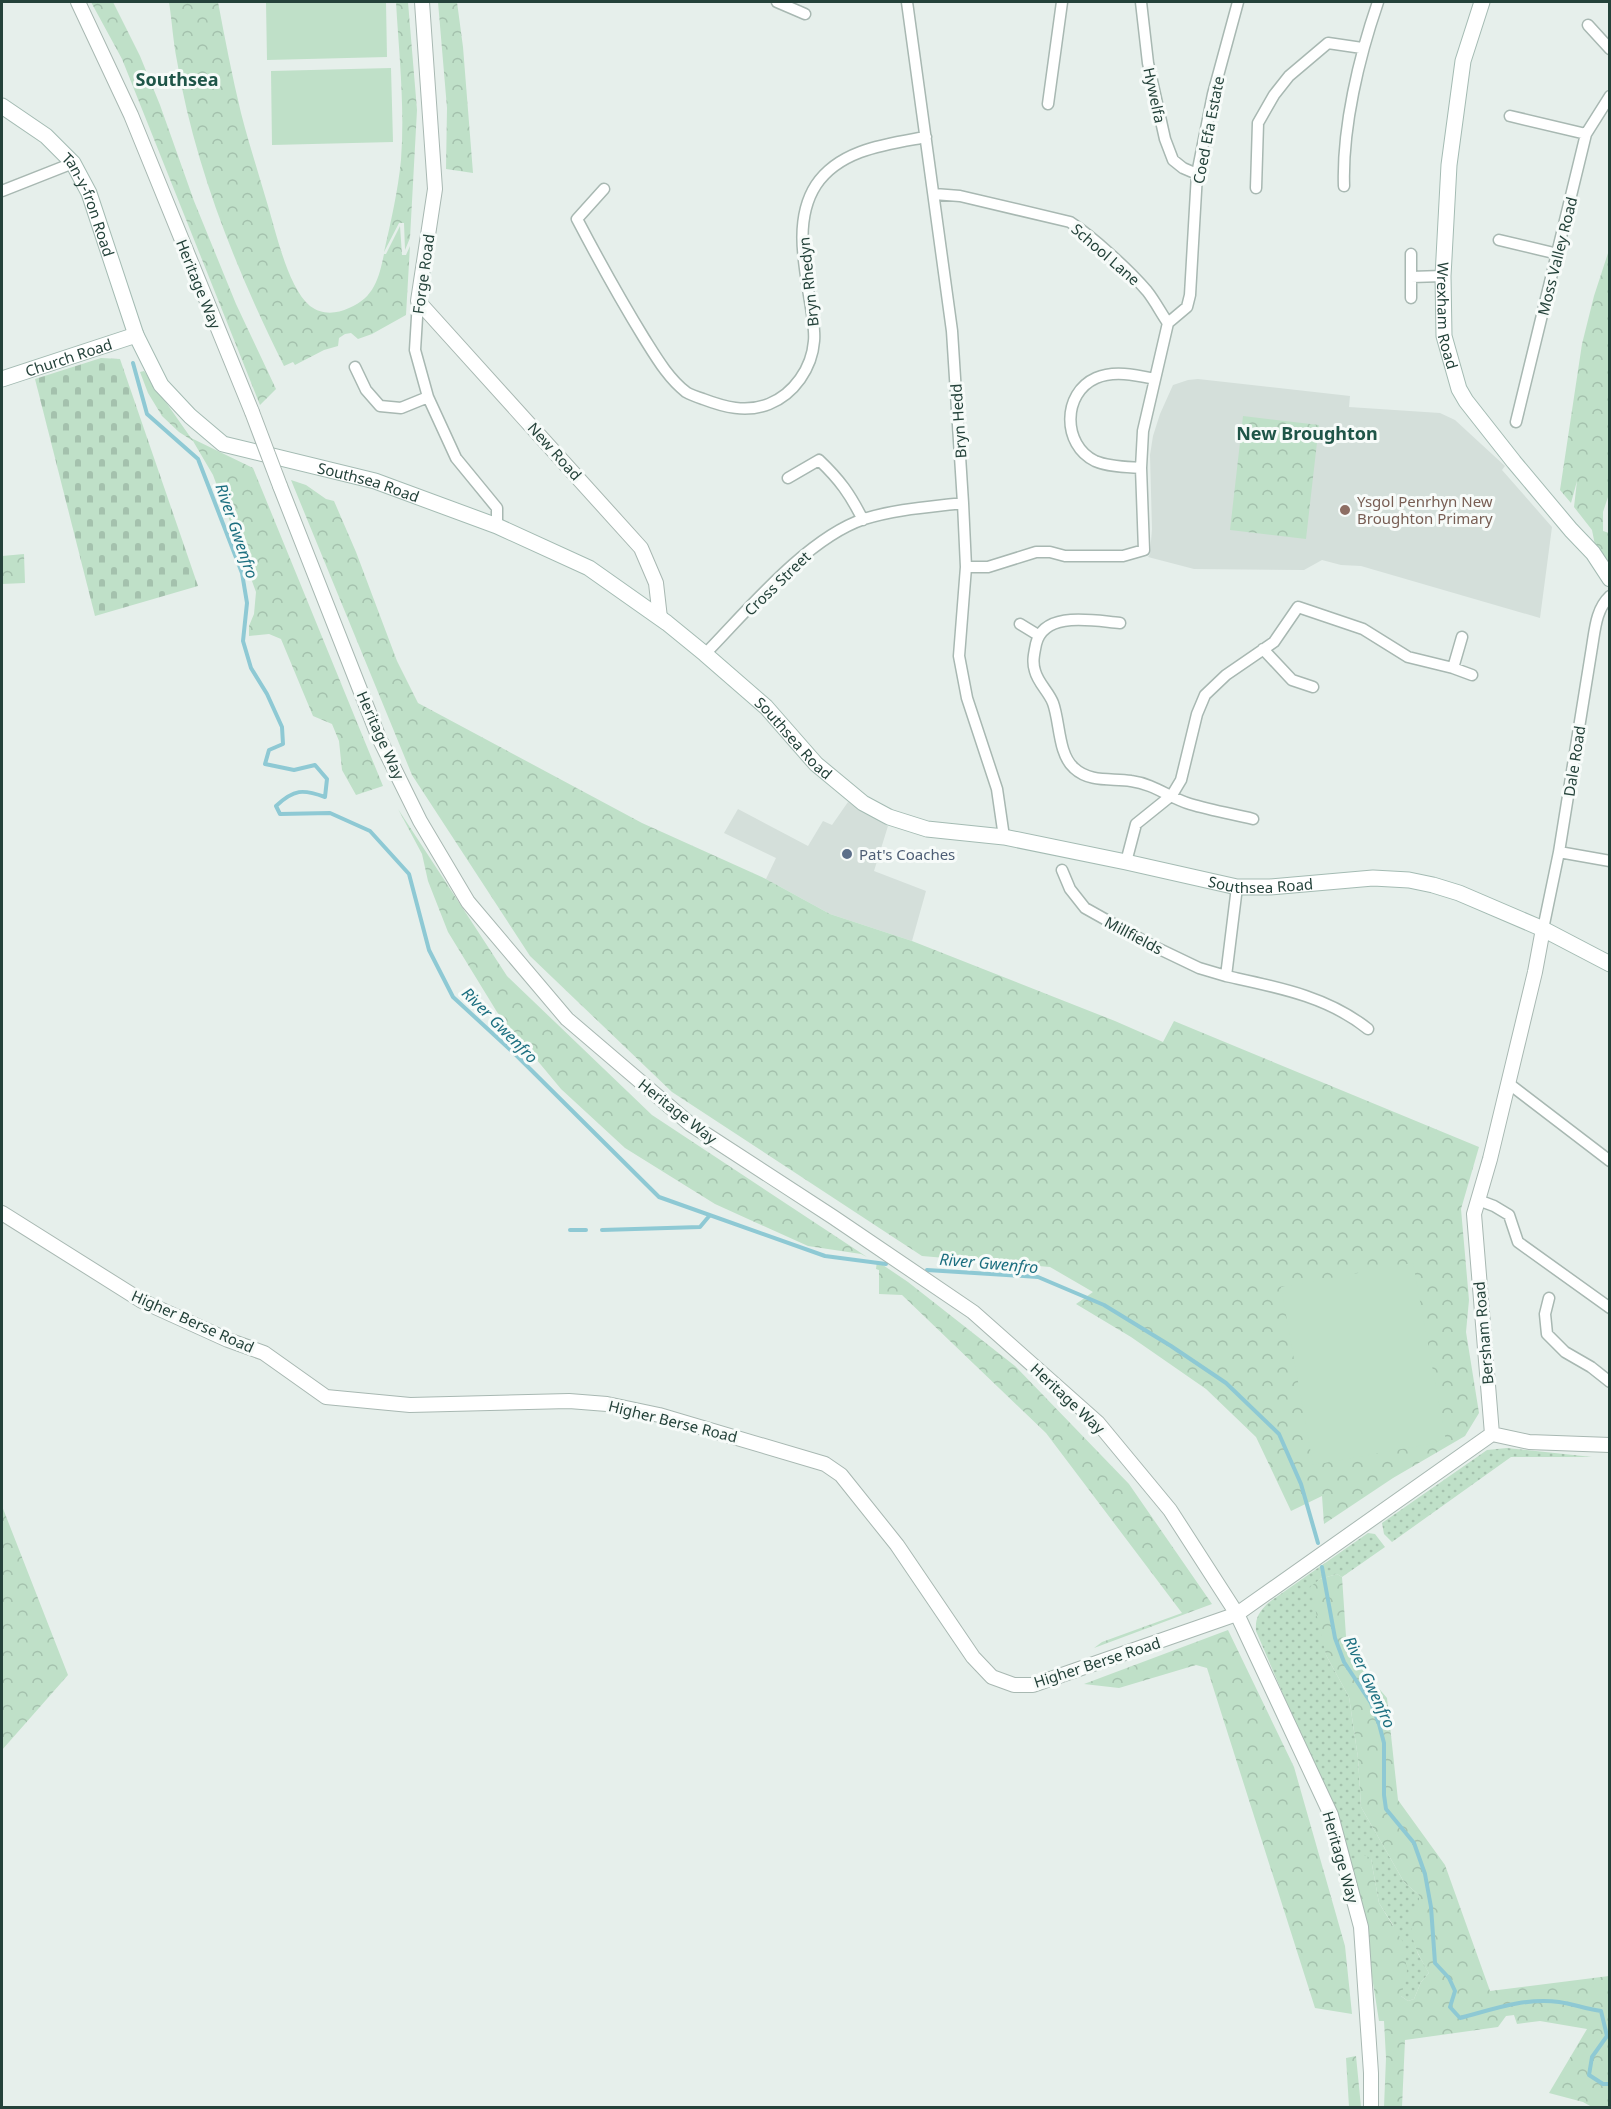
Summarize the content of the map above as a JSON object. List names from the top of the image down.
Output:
{
  "streets": {
    "main road": [
      "Tan-y-fron Road",
      "Wrexham Road",
      "Church Road",
      "Southsea Road"
    ],
    "street": [
      "Hywelfa",
      "Coed Efa Estate",
      "School Lane",
      "Moss Valley Road",
      "Forge Road",
      "Bryn Rhedyn",
      "Heritage Way",
      "Bryn Hedd",
      "New Road",
      "Cross Street",
      "Dale Road",
      "Millfields",
      "Higher Berse Road",
      "Bersham Road"
    ]
  },
  "crossings": [
    ["Hywelfa", "Coed Efa Estate"],
    ["Coed Efa Estate", "School Lane"],
    ["Tan-y-fron Road", "Church Road"],
    ["Tan-y-fron Road", "Southsea Road"],
    ["School Lane", "Bryn Hedd"],
    ["Forge Road", "New Road"],
    ["Forge Road", "Southsea Road"],
    ["Bryn Rhedyn", "Bryn Hedd"],
    ["Heritage Way", "Higher Berse Road"],
    ["Church Road", "Southsea Road"],
    ["Bryn Hedd", "Southsea Road"],
    ["Bryn Hedd", "Cross Street"],
    ["New Road", "Southsea Road"],
    ["Southsea Road", "Cross Street"],
    ["Southsea Road", "Dale Road"],
    ["Southsea Road", "Bersham Road"],
    ["Dale Road", "Bersham Road"]
  ],
  "districts": ["Southsea", "New Broughton"],
  "water": ["River Gwenfro"],
  "places": ["Ysgol Penrhyn New Broughton Primary", "Pat's Coaches"]
}
